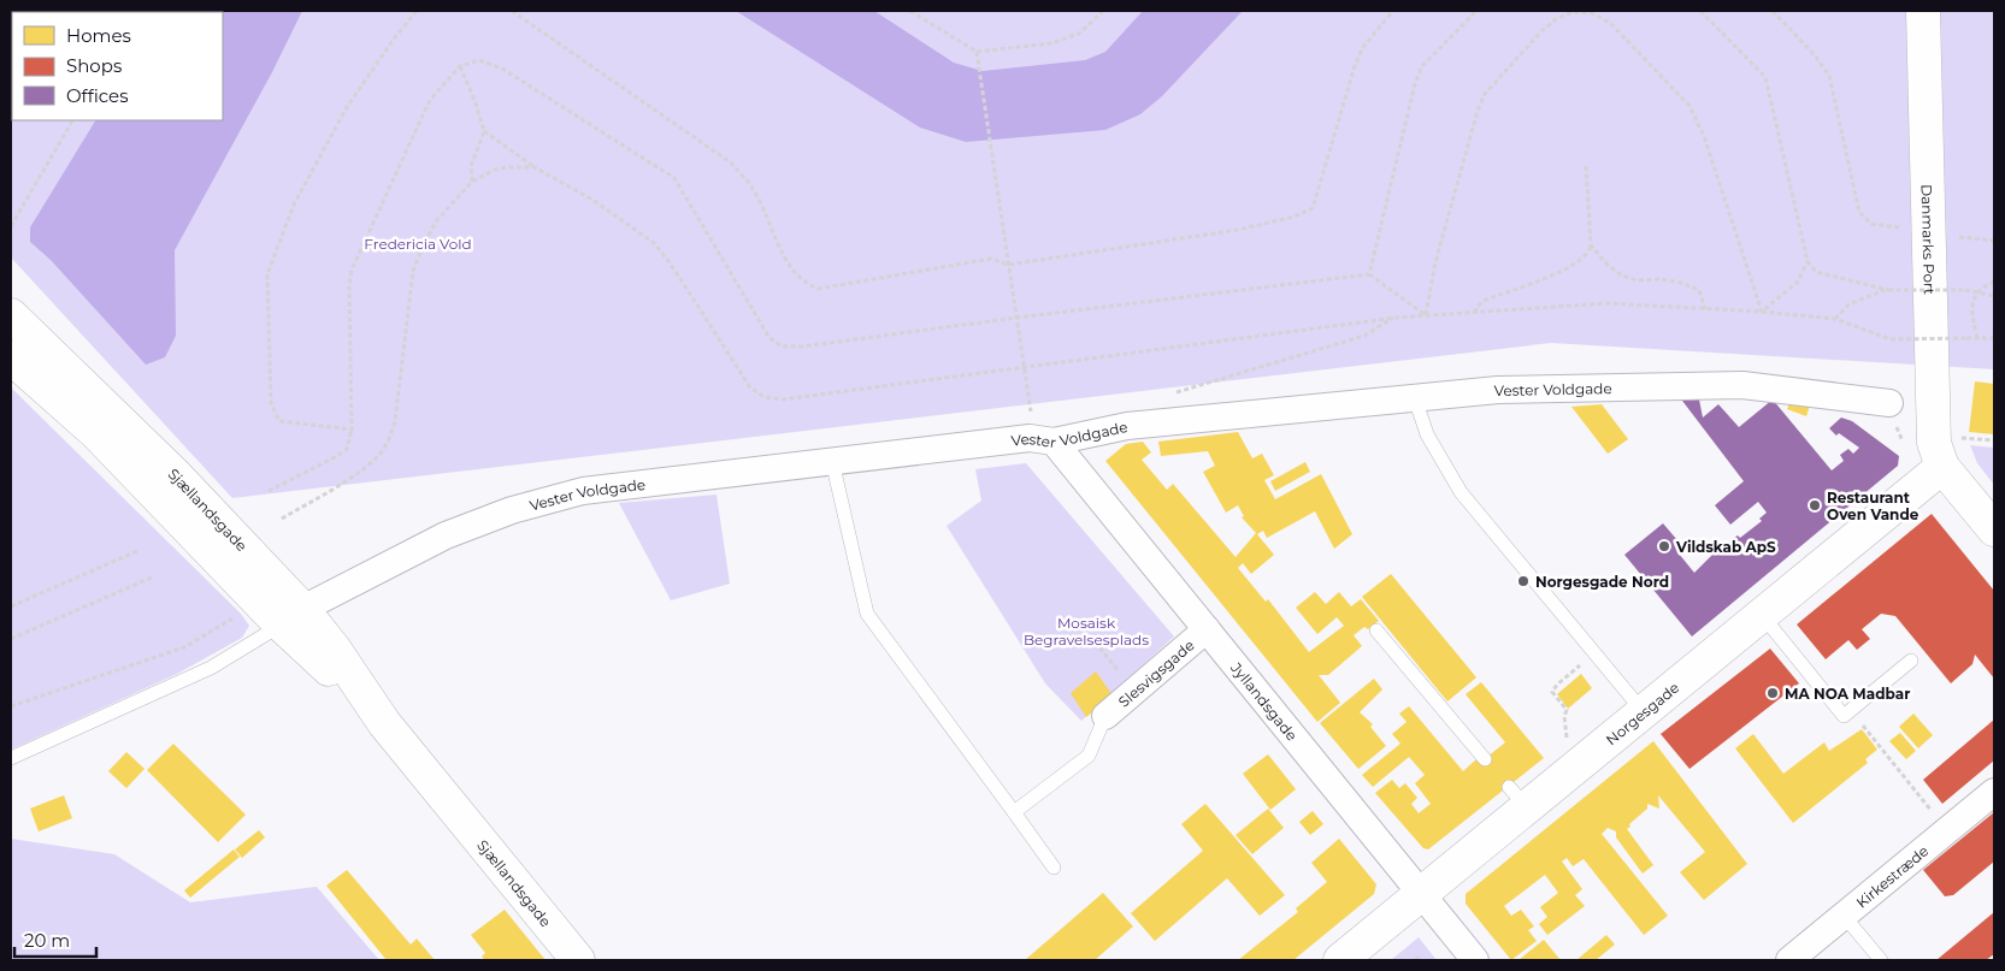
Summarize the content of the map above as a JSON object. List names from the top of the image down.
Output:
{
  "streets": {
    "street": [
      "Danmarks Port",
      "Vester Voldgade",
      "Sjællandsgade",
      "Slesvigsgade",
      "Jyllandsgade",
      "Norgesgade",
      "Kirkestræde"
    ]
  },
  "crossings": [
    ["Danmarks Port", "Norgesgade"],
    ["Vester Voldgade", "Sjællandsgade"],
    ["Vester Voldgade", "Jyllandsgade"],
    ["Slesvigsgade", "Jyllandsgade"],
    ["Jyllandsgade", "Norgesgade"]
  ],
  "parks": ["Fredericia Vold", "Mosaisk Begravelsesplads"],
  "places": [
    "Restaurant Oven Vande",
    "Vildskab ApS",
    "Norgesgade Nord",
    "MA NOA Madbar"
  ],
  "legend": ["Homes", "Shops", "Offices"],
  "scale_bar": "20 m"
}
